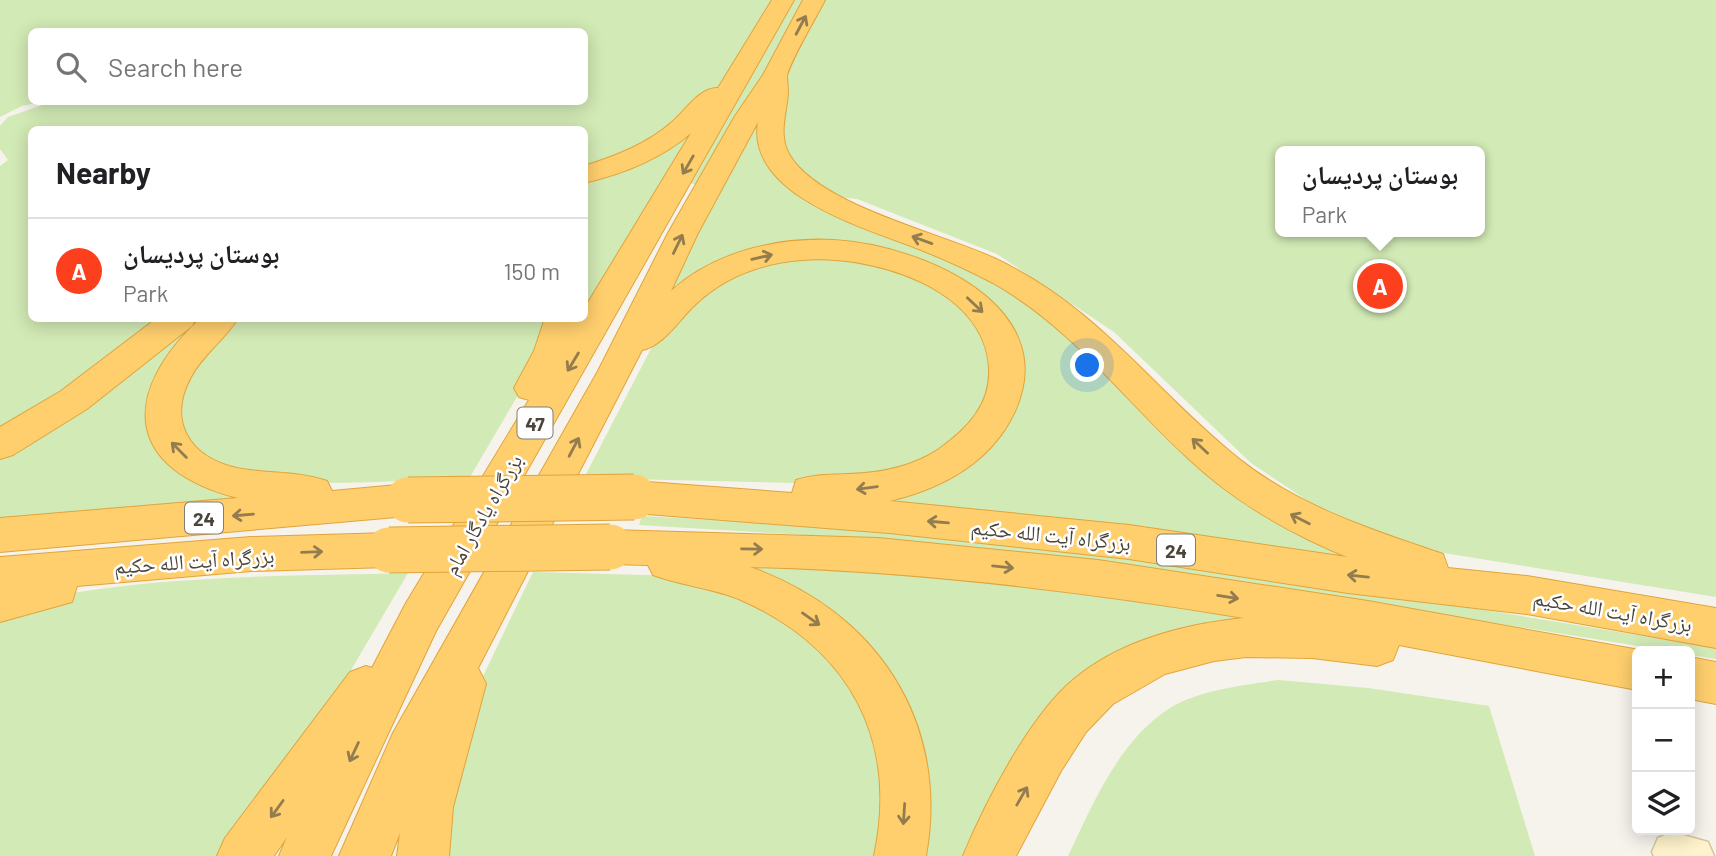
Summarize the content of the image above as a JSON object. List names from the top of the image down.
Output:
{
  "streets": {
    "highway": [
      "47",
      "بزرگراه یادگار امام",
      "24",
      "بزرگراه آیت الله حکیم"
    ]
  },
  "crossings": [
    ["24", "بزرگراه آیت الله حکیم"]
  ],
  "page": {
    "search": "Search here",
    "heading": "Nearby",
    "popup": ["بوستان پردیسان", "Park"],
    "list": [
      {
        "mark": "A",
        "name": "بوستان پردیسان",
        "note": "Park",
        "value": "150 m"
      }
    ],
    "pins": "A",
    "map_buttons": ["+", "−"]
  }
}
